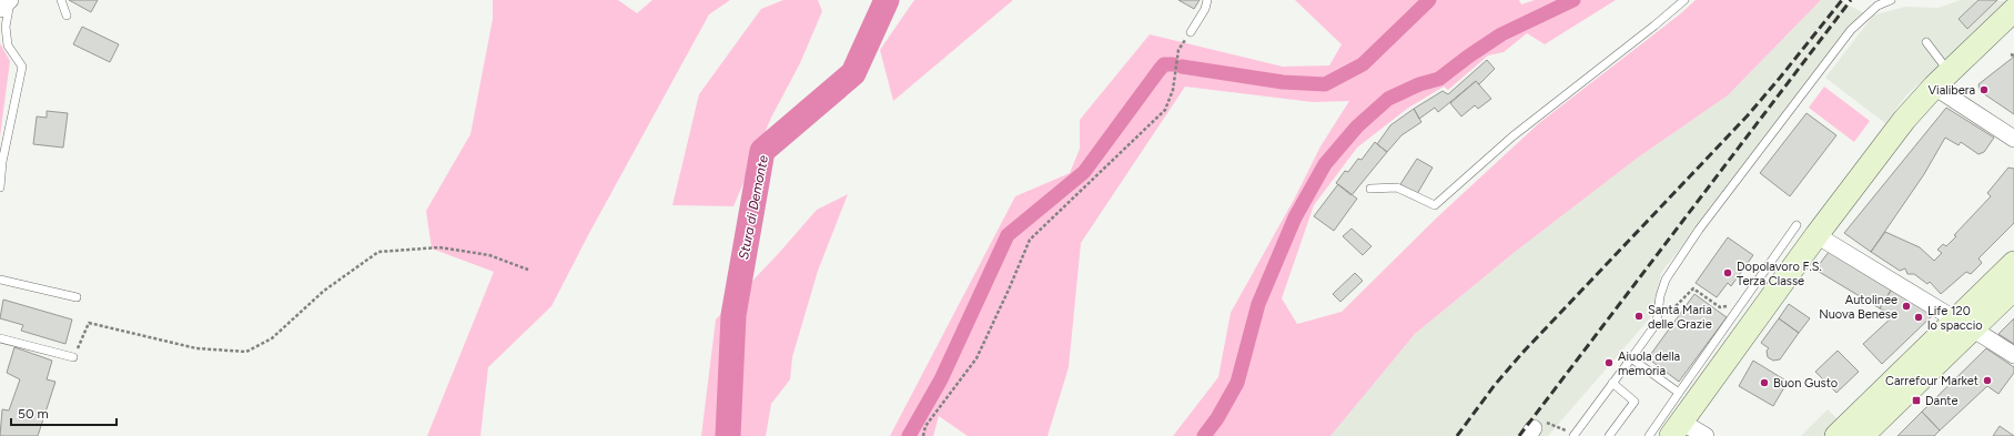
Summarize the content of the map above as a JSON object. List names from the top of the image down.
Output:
{
  "water": ["Stura di Demonte"],
  "places": {
    "other": [
      "Vialibera",
      "Dopolavoro F.S. Terza Classe",
      "Autolinee Nuova Benese",
      "Santa Maria delle Grazie",
      "Life 120 lo spaccio",
      "Aiuola della memoria",
      "Carrefour Market",
      "Buon Gusto"
    ],
    "transit": ["Dante"]
  },
  "scale_bar": "50 m"
}
